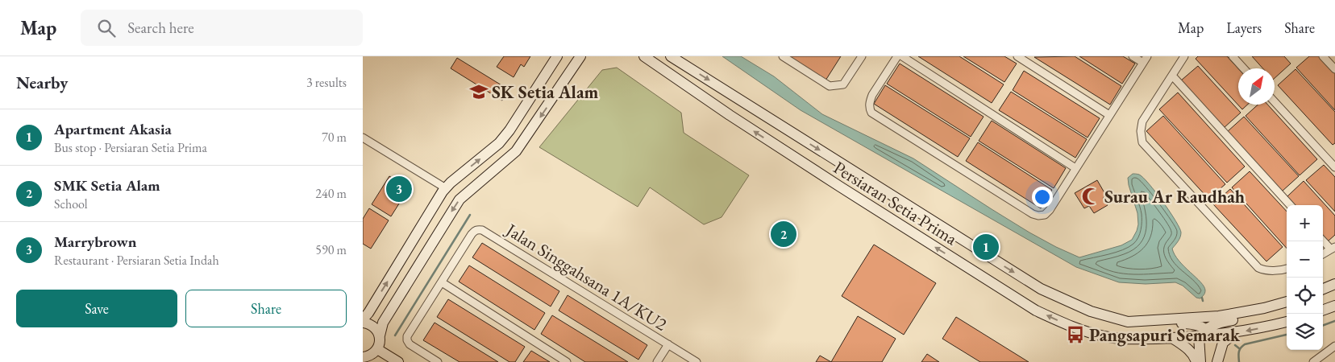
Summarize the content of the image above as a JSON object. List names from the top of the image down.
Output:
{
  "streets": {
    "street": ["Persiaran Setia Prima", "Jalan Singgahsana 1A/KU2"]
  },
  "places": {
    "school or university": ["SK Setia Alam"],
    "mosque": ["Surau Ar Raudhah"],
    "bus stop": ["Pangsapuri Semarak"]
  },
  "north": "top right",
  "page": {
    "header": "Map",
    "search": "Search here",
    "nav": ["Map", "Layers", "Share"],
    "heading": ["Nearby", "3 results"],
    "list": [
      {
        "mark": "1",
        "name": "Apartment Akasia",
        "note": "Bus stop · Persiaran Setia Prima",
        "value": "70 m"
      },
      {
        "mark": "2",
        "name": "SMK Setia Alam",
        "note": "School",
        "value": "240 m"
      },
      {
        "mark": "3",
        "name": "Marrybrown",
        "note": "Restaurant · Persiaran Setia Indah",
        "value": "590 m"
      }
    ],
    "pins": ["3", "2", "1"],
    "map_buttons": ["+", "−"],
    "buttons": ["Save", "Share"]
  }
}
